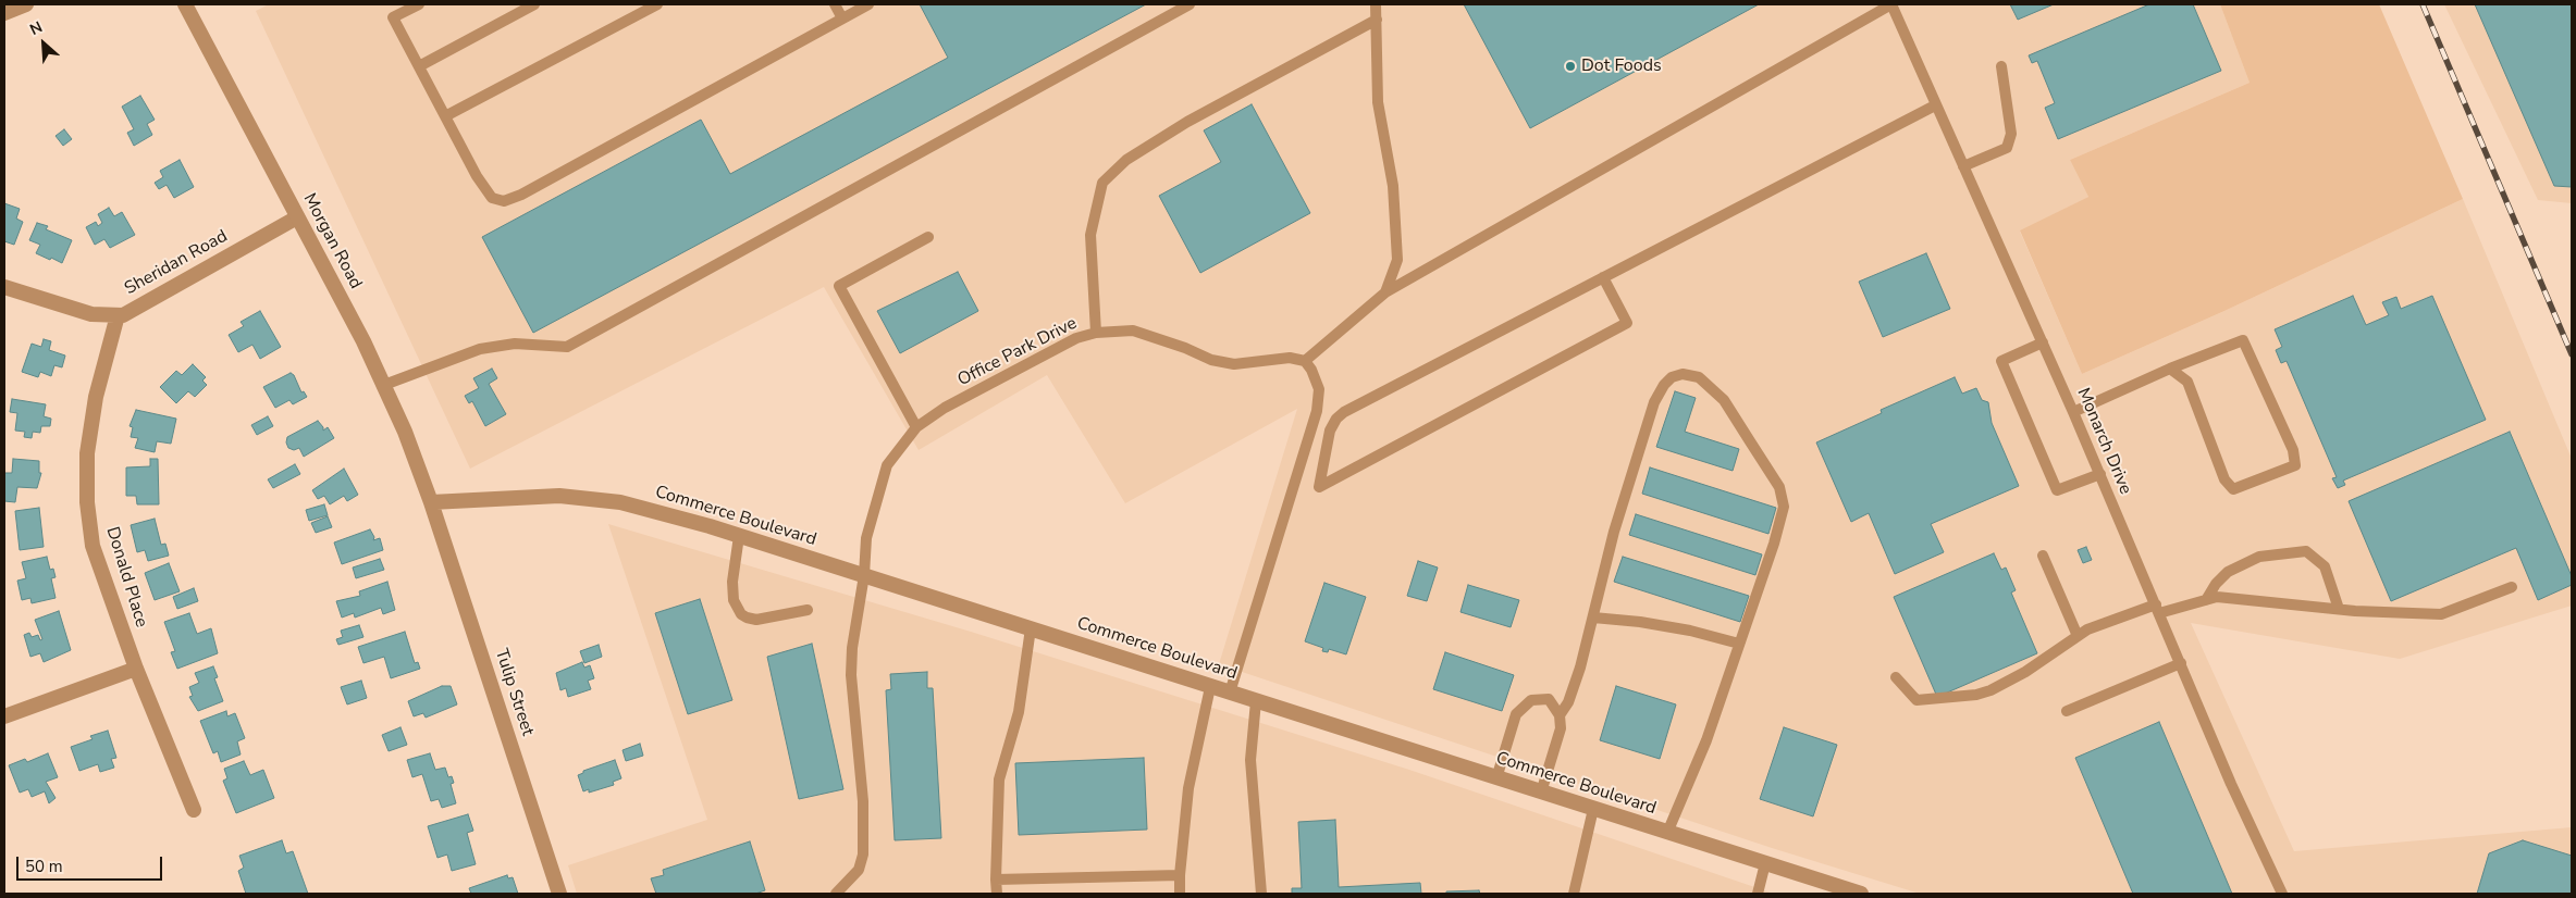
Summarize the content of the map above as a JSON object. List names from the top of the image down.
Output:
{
  "streets": {
    "street": [
      "Morgan Road",
      "Sheridan Road",
      "Commerce Boulevard",
      "Donald Place",
      "Tulip Street"
    ],
    "lane": ["Office Park Drive", "Monarch Drive"]
  },
  "crossings": [
    ["Morgan Road", "Sheridan Road"],
    ["Morgan Road", "Commerce Boulevard"],
    ["Morgan Road", "Tulip Street"],
    ["Sheridan Road", "Donald Place"],
    ["Office Park Drive", "Commerce Boulevard"],
    ["Commerce Boulevard", "Tulip Street"]
  ],
  "places": ["Dot Foods"],
  "scale_bar": "50 m",
  "north": "top left"
}
